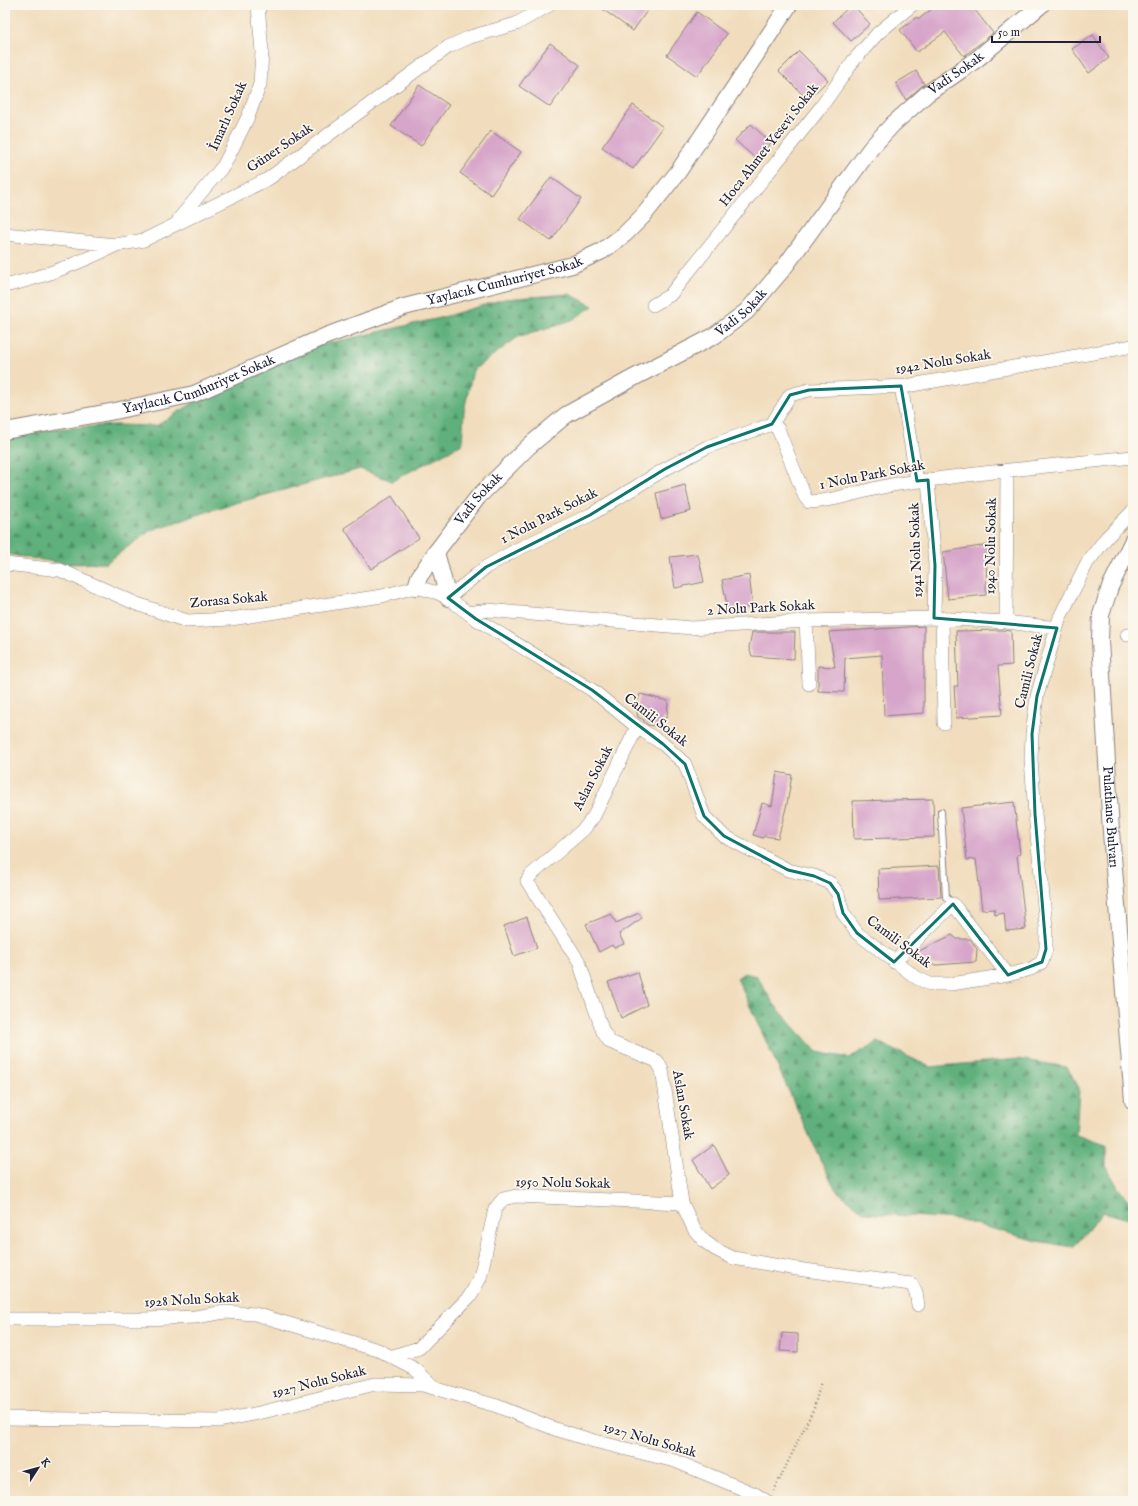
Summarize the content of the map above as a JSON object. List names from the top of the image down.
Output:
{
  "streets": {
    "street": [
      "Vadi Sokak",
      "İmarlı Sokak",
      "Hoca Ahmet Yesevi Sokak",
      "Güner Sokak",
      "Yaylacık Cumhuriyet Sokak",
      "1942 Nolu Sokak",
      "1 Nolu Park Sokak",
      "1940 Nolu Sokak",
      "1941 Nolu Sokak",
      "Zorasa Sokak",
      "2 Nolu Park Sokak",
      "Camili Sokak",
      "Aslan Sokak",
      "Pulathane Bulvarı",
      "1950 Nolu Sokak",
      "1928 Nolu Sokak",
      "1927 Nolu Sokak"
    ]
  },
  "crossings": [
    ["Vadi Sokak", "Zorasa Sokak"],
    ["Vadi Sokak", "Camili Sokak"],
    ["İmarlı Sokak", "Güner Sokak"],
    ["1942 Nolu Sokak", "1 Nolu Park Sokak"],
    ["1942 Nolu Sokak", "1941 Nolu Sokak"],
    ["1 Nolu Park Sokak", "1940 Nolu Sokak"],
    ["1 Nolu Park Sokak", "1941 Nolu Sokak"],
    ["1 Nolu Park Sokak", "Camili Sokak"],
    ["1940 Nolu Sokak", "2 Nolu Park Sokak"],
    ["1941 Nolu Sokak", "2 Nolu Park Sokak"],
    ["Zorasa Sokak", "Camili Sokak"],
    ["2 Nolu Park Sokak", "Camili Sokak"],
    ["Camili Sokak", "Aslan Sokak"],
    ["Aslan Sokak", "1950 Nolu Sokak"],
    ["1950 Nolu Sokak", "1928 Nolu Sokak"],
    ["1928 Nolu Sokak", "1927 Nolu Sokak"]
  ],
  "scale_bar": "50 m",
  "north": "top right"
}
